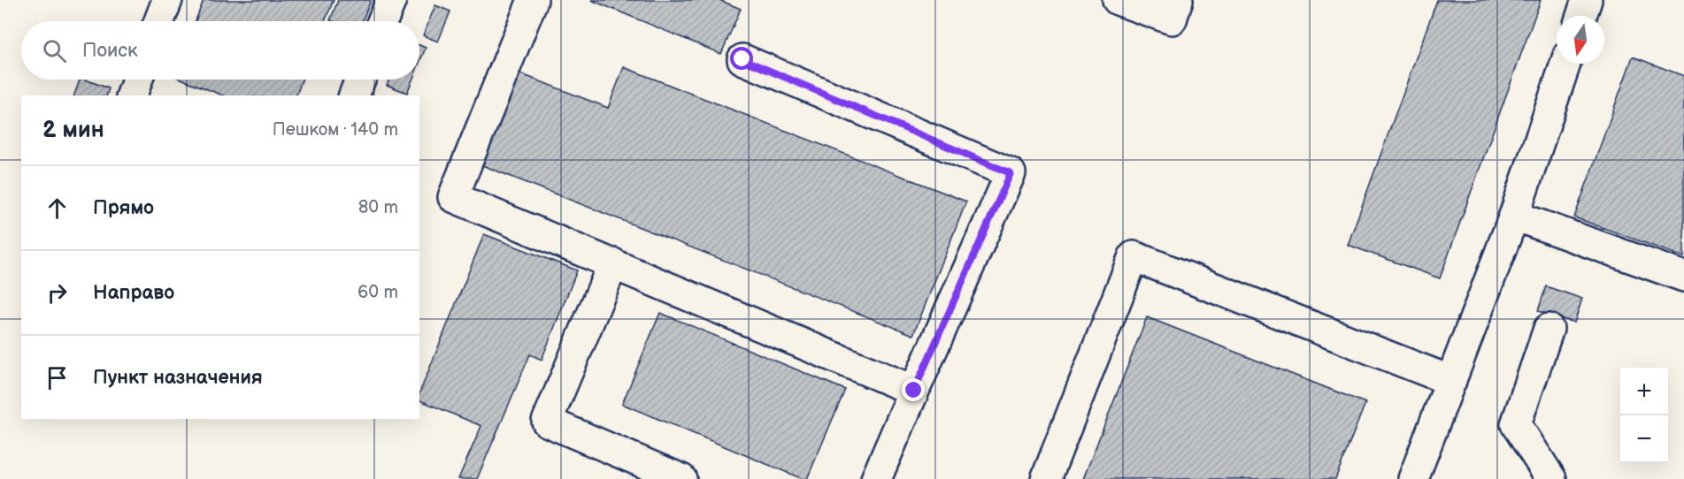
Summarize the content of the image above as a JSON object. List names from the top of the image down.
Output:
{
  "north": "bottom",
  "page": {
    "search": "Поиск",
    "heading": ["2 мин", "Пешком · 140 m"],
    "list": [
      ["Прямо", "80 m"],
      ["Направо", "60 m"],
      "Пункт назначения"
    ],
    "map_buttons": ["+", "−"]
  }
}
